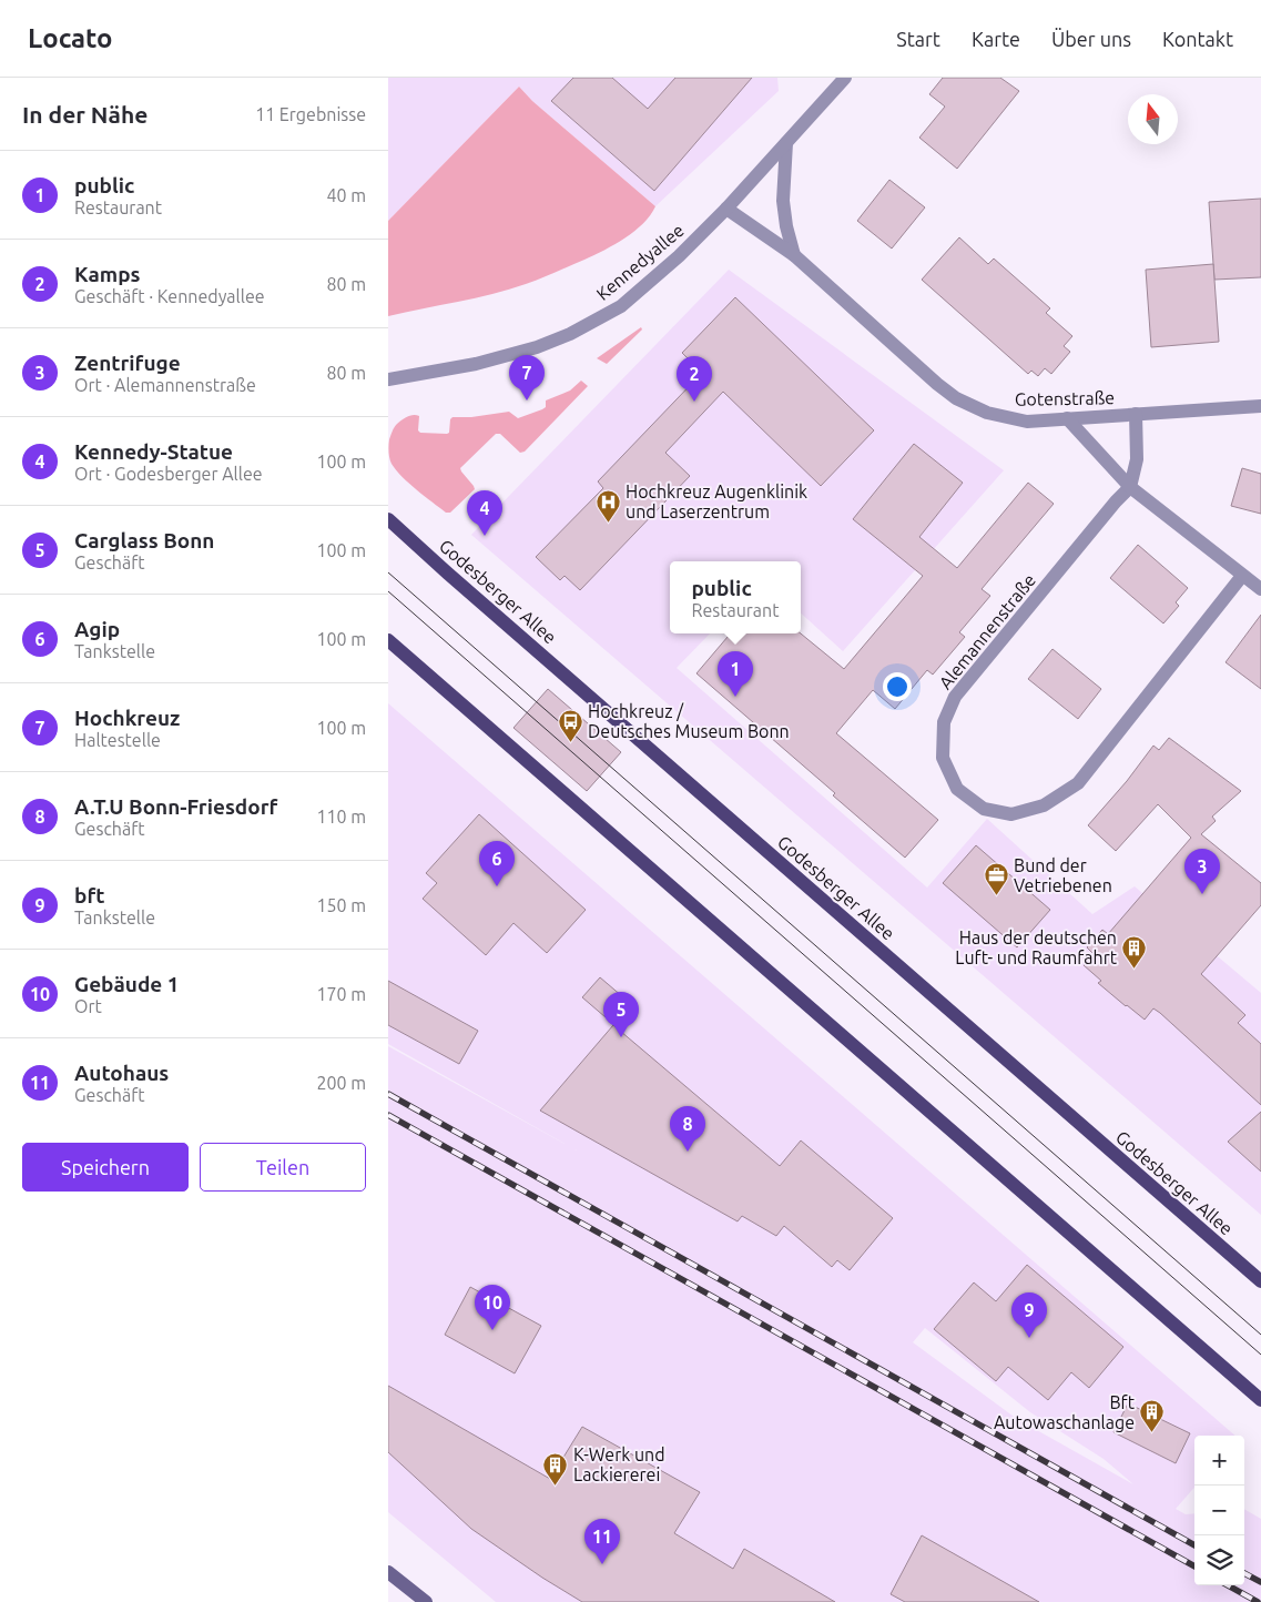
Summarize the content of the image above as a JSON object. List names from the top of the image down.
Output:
{
  "streets": {
    "main road": ["Godesberger Allee"],
    "street": ["Kennedyallee", "Gotenstraße", "Alemannenstraße"]
  },
  "crossings": [
    ["Kennedyallee", "Gotenstraße"]
  ],
  "places": {
    "hospital": ["Hochkreuz Augenklinik und Laserzentrum"],
    "bus stop": ["Hochkreuz / Deutsches Museum Bonn"],
    "office": ["Bund der Vetriebenen"],
    "building": ["Haus der deutschen Luft- und Raumfahrt", "Bft Autowaschanlage", "K-Werk und Lackiererei"]
  },
  "north": "top",
  "page": {
    "header": "Locato",
    "nav": [
      "Start",
      "Karte",
      "Über uns",
      "Kontakt"
    ],
    "heading": ["In der Nähe", "11 Ergebnisse"],
    "list": [
      {
        "mark": "1",
        "name": "public",
        "note": "Restaurant",
        "value": "40 m"
      },
      {
        "mark": "2",
        "name": "Kamps",
        "note": "Geschäft · Kennedyallee",
        "value": "80 m"
      },
      {
        "mark": "3",
        "name": "Zentrifuge",
        "note": "Ort · Alemannenstraße",
        "value": "80 m"
      },
      {
        "mark": "4",
        "name": "Kennedy-Statue",
        "note": "Ort · Godesberger Allee",
        "value": "100 m"
      },
      {
        "mark": "5",
        "name": "Carglass Bonn",
        "note": "Geschäft",
        "value": "100 m"
      },
      {
        "mark": "6",
        "name": "Agip",
        "note": "Tankstelle",
        "value": "100 m"
      },
      {
        "mark": "7",
        "name": "Hochkreuz",
        "note": "Haltestelle",
        "value": "100 m"
      },
      {
        "mark": "8",
        "name": "A.T.U Bonn-Friesdorf",
        "note": "Geschäft",
        "value": "110 m"
      },
      {
        "mark": "9",
        "name": "bft",
        "note": "Tankstelle",
        "value": "150 m"
      },
      {
        "mark": "10",
        "name": "Gebäude 1",
        "note": "Ort",
        "value": "170 m"
      },
      {
        "mark": "11",
        "name": "Autohaus",
        "note": "Geschäft",
        "value": "200 m"
      }
    ],
    "pins": [
      "7",
      "2",
      "4",
      "1",
      "6",
      "3",
      "5",
      "8",
      "10",
      "9",
      "11"
    ],
    "popup": ["public", "Restaurant"],
    "buttons": ["Speichern", "Teilen"],
    "map_buttons": ["+", "−"]
  }
}
